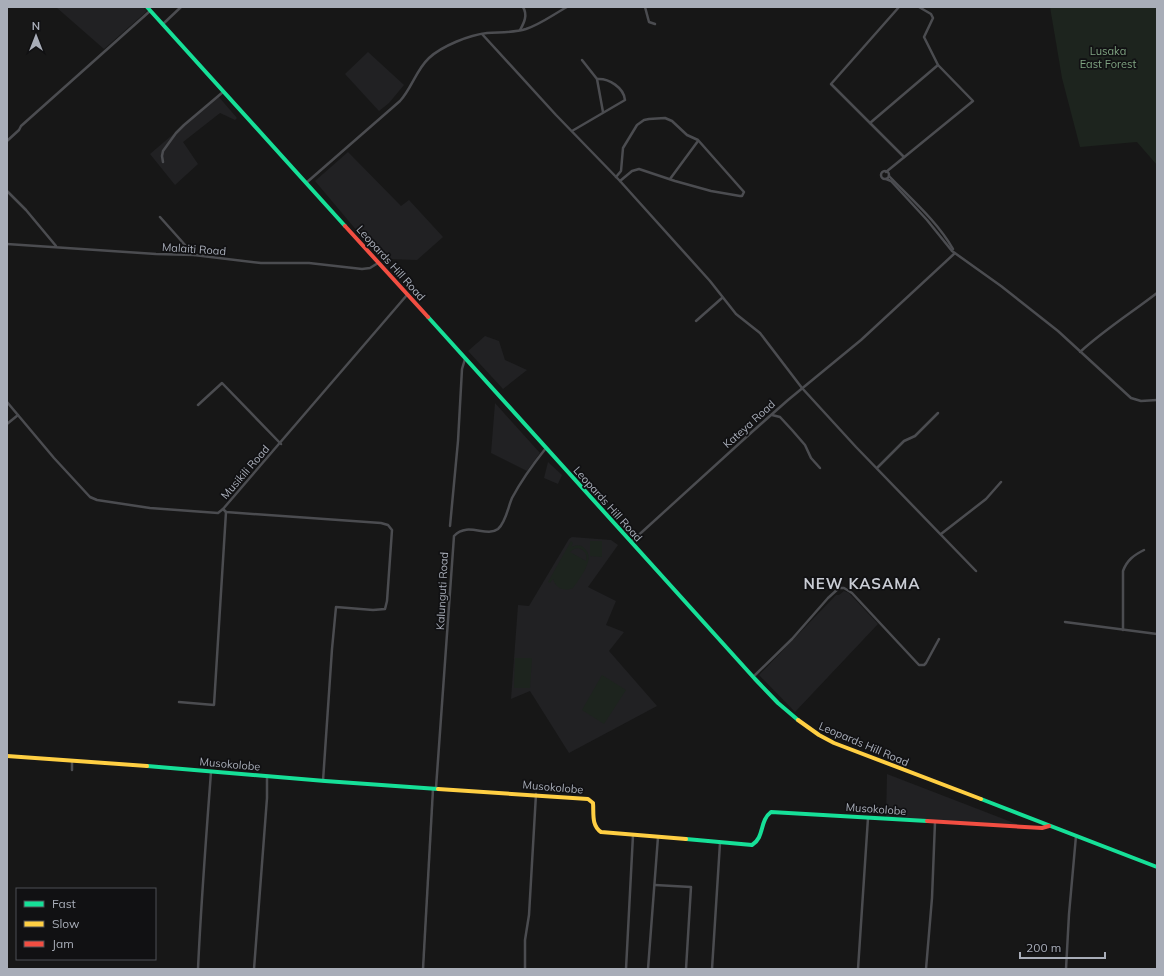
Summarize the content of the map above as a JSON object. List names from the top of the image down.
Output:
{
  "streets": {
    "main road": ["Leopards Hill Road", "Musokolobe"],
    "street": [
      "Malaiti Road",
      "Kateya Road",
      "Musikili Road",
      "Kalunguti Road"
    ]
  },
  "crossings": [
    ["Malaiti Road", "Leopards Hill Road"],
    ["Leopards Hill Road", "Kateya Road"],
    ["Leopards Hill Road", "Musikili Road"],
    ["Leopards Hill Road", "Kalunguti Road"],
    ["Leopards Hill Road", "Musokolobe"],
    ["Kalunguti Road", "Musokolobe"]
  ],
  "districts": ["NEW KASAMA"],
  "parks": ["Lusaka East Forest"],
  "legend": ["Fast", "Slow", "Jam"],
  "scale_bar": "200 m",
  "north": "top"
}
